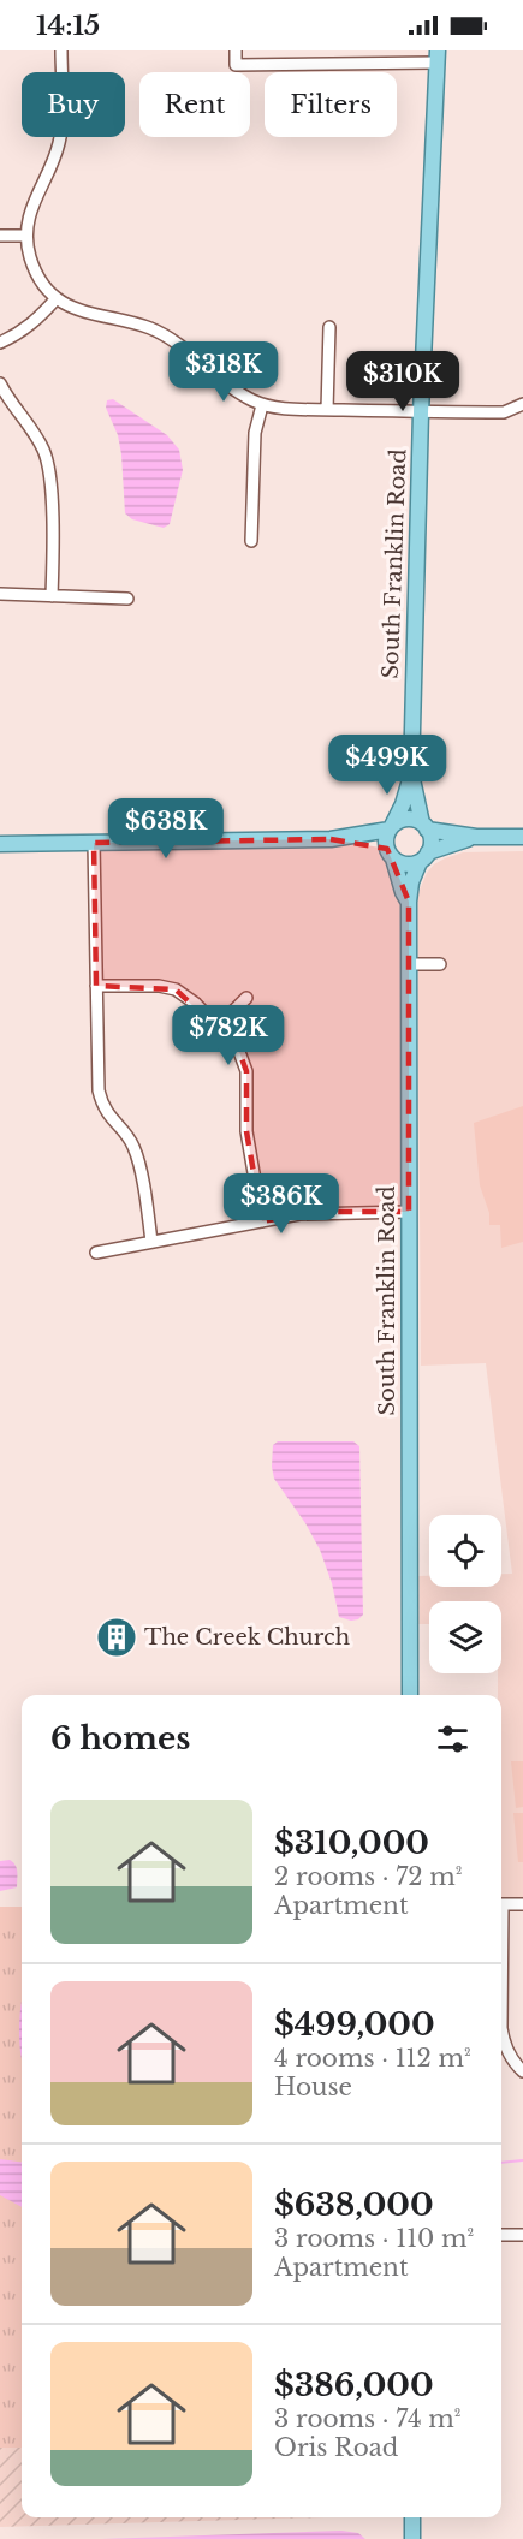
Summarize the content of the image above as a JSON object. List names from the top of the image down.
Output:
{
  "streets": {
    "main road": ["South Franklin Road"]
  },
  "places": {
    "building": ["The Creek Church"]
  },
  "page": {
    "status": "14:15",
    "chip": ["Buy", "Rent", "Filters"],
    "price": [
      "$318K",
      "$310K",
      "$499K",
      "$638K",
      "$782K",
      "$386K"
    ],
    "heading": "6 homes",
    "list": [
      {
        "name": "$310,000",
        "note": "2 rooms · 72 m² · Apartment"
      },
      {
        "name": "$499,000",
        "note": "4 rooms · 112 m² · House"
      },
      {
        "name": "$638,000",
        "note": "3 rooms · 110 m² · Apartment"
      },
      {
        "name": "$386,000",
        "note": "3 rooms · 74 m² · Oris Road"
      }
    ]
  }
}
